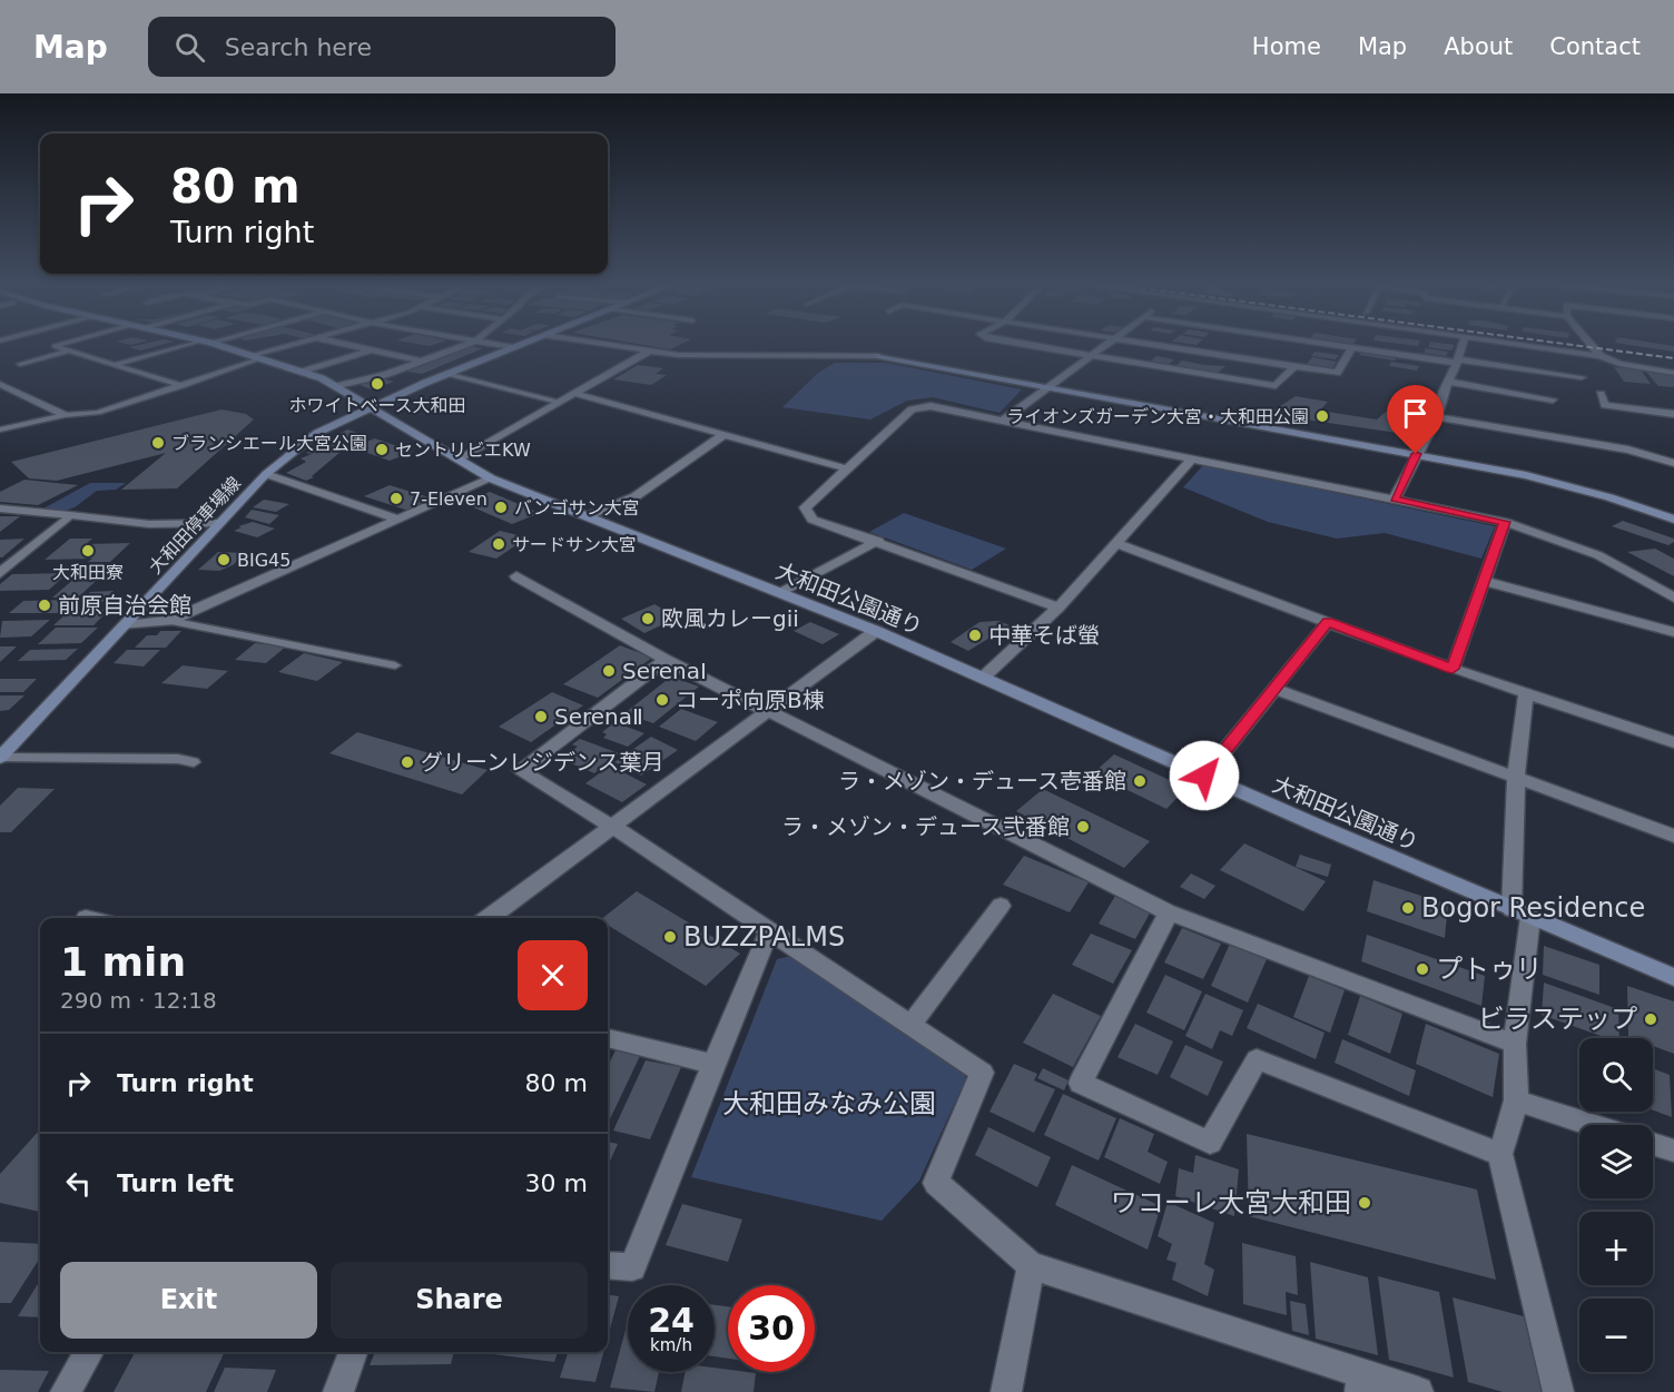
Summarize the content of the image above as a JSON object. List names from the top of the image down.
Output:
{
  "streets": {
    "street": ["大和田停車場線", "大和田公園通り"]
  },
  "crossings": [
    ["大和田停車場線", "大和田公園通り"]
  ],
  "parks": ["大和田みなみ公園"],
  "places": [
    "ホワイトベース大和田",
    "ライオンズガーデン大宮・大和田公園",
    "ブランシエール大宮公園",
    "セントリビエKW",
    "7-Eleven",
    "バンゴサン大宮",
    "サードサン大宮",
    "大和田寮",
    "BIG45",
    "前原自治会館",
    "欧風カレーgii",
    "中華そば螢",
    "SerenaⅠ",
    "コーポ向原B棟",
    "SerenaⅡ",
    "グリーンレジデンス葉月",
    "ラ・メゾン・デュース壱番館",
    "ラ・メゾン・デュース弐番館",
    "Bogor Residence",
    "BUZZPALMS",
    "プトゥリ",
    "ビラステップ",
    "ワコーレ大宮大和田"
  ],
  "page": {
    "header": "Map",
    "search": "Search here",
    "nav": [
      "Home",
      "Map",
      "About",
      "Contact"
    ],
    "turn": ["80 m", "Turn right"],
    "heading": ["1 min", "290 m · 12:18"],
    "list": [
      {
        "name": "Turn right",
        "value": "80 m"
      },
      {
        "name": "Turn left",
        "value": "30 m"
      }
    ],
    "map_buttons": ["+", "−"],
    "buttons": ["Exit", "Share"],
    "speed": "24 km/h",
    "limit": "30"
  }
}
